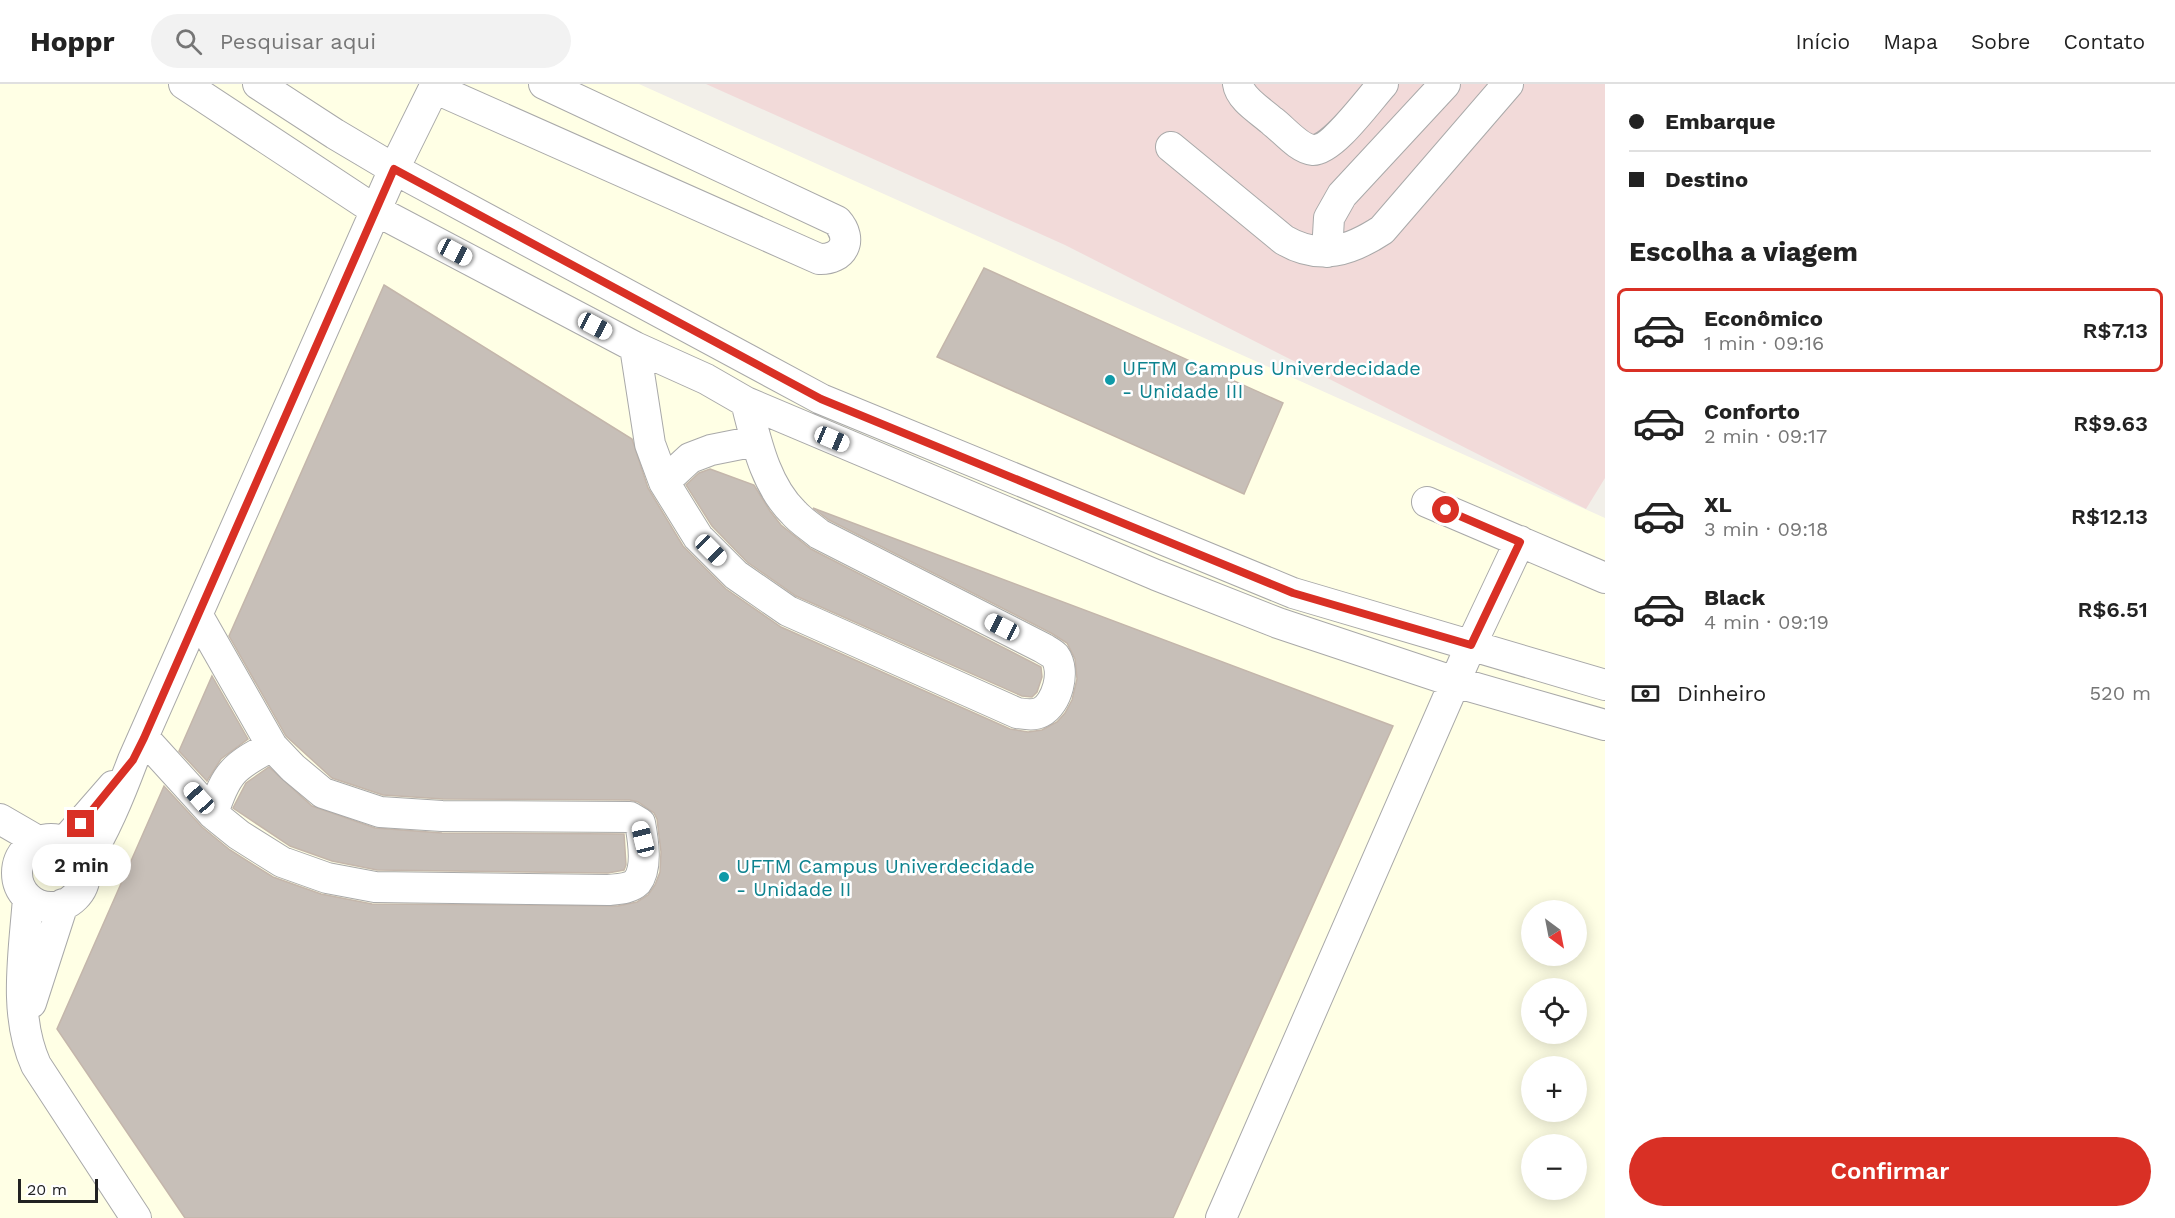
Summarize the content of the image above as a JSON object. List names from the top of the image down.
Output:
{
  "places": ["UFTM Campus Univerdecidade - Unidade III", "UFTM Campus Univerdecidade - Unidade II"],
  "scale_bar": "20 m",
  "north": "bottom right",
  "page": {
    "header": "Hoppr",
    "search": "Pesquisar aqui",
    "nav": [
      "Início",
      "Mapa",
      "Sobre",
      "Contato"
    ],
    "banner": ["Embarque", "Destino"],
    "heading": "Escolha a viagem",
    "list": [
      {
        "name": "Econômico",
        "note": "1 min · 09:16",
        "value": "R$7.13"
      },
      {
        "name": "Conforto",
        "note": "2 min · 09:17",
        "value": "R$9.63"
      },
      {
        "name": "XL",
        "note": "3 min · 09:18",
        "value": "R$12.13"
      },
      {
        "name": "Black",
        "note": "4 min · 09:19",
        "value": "R$6.51"
      }
    ],
    "pay": ["Dinheiro", "520 m"],
    "bubble": "2 min",
    "map_buttons": ["+", "−"],
    "buttons": "Confirmar",
    "scale": "20 m"
  }
}
